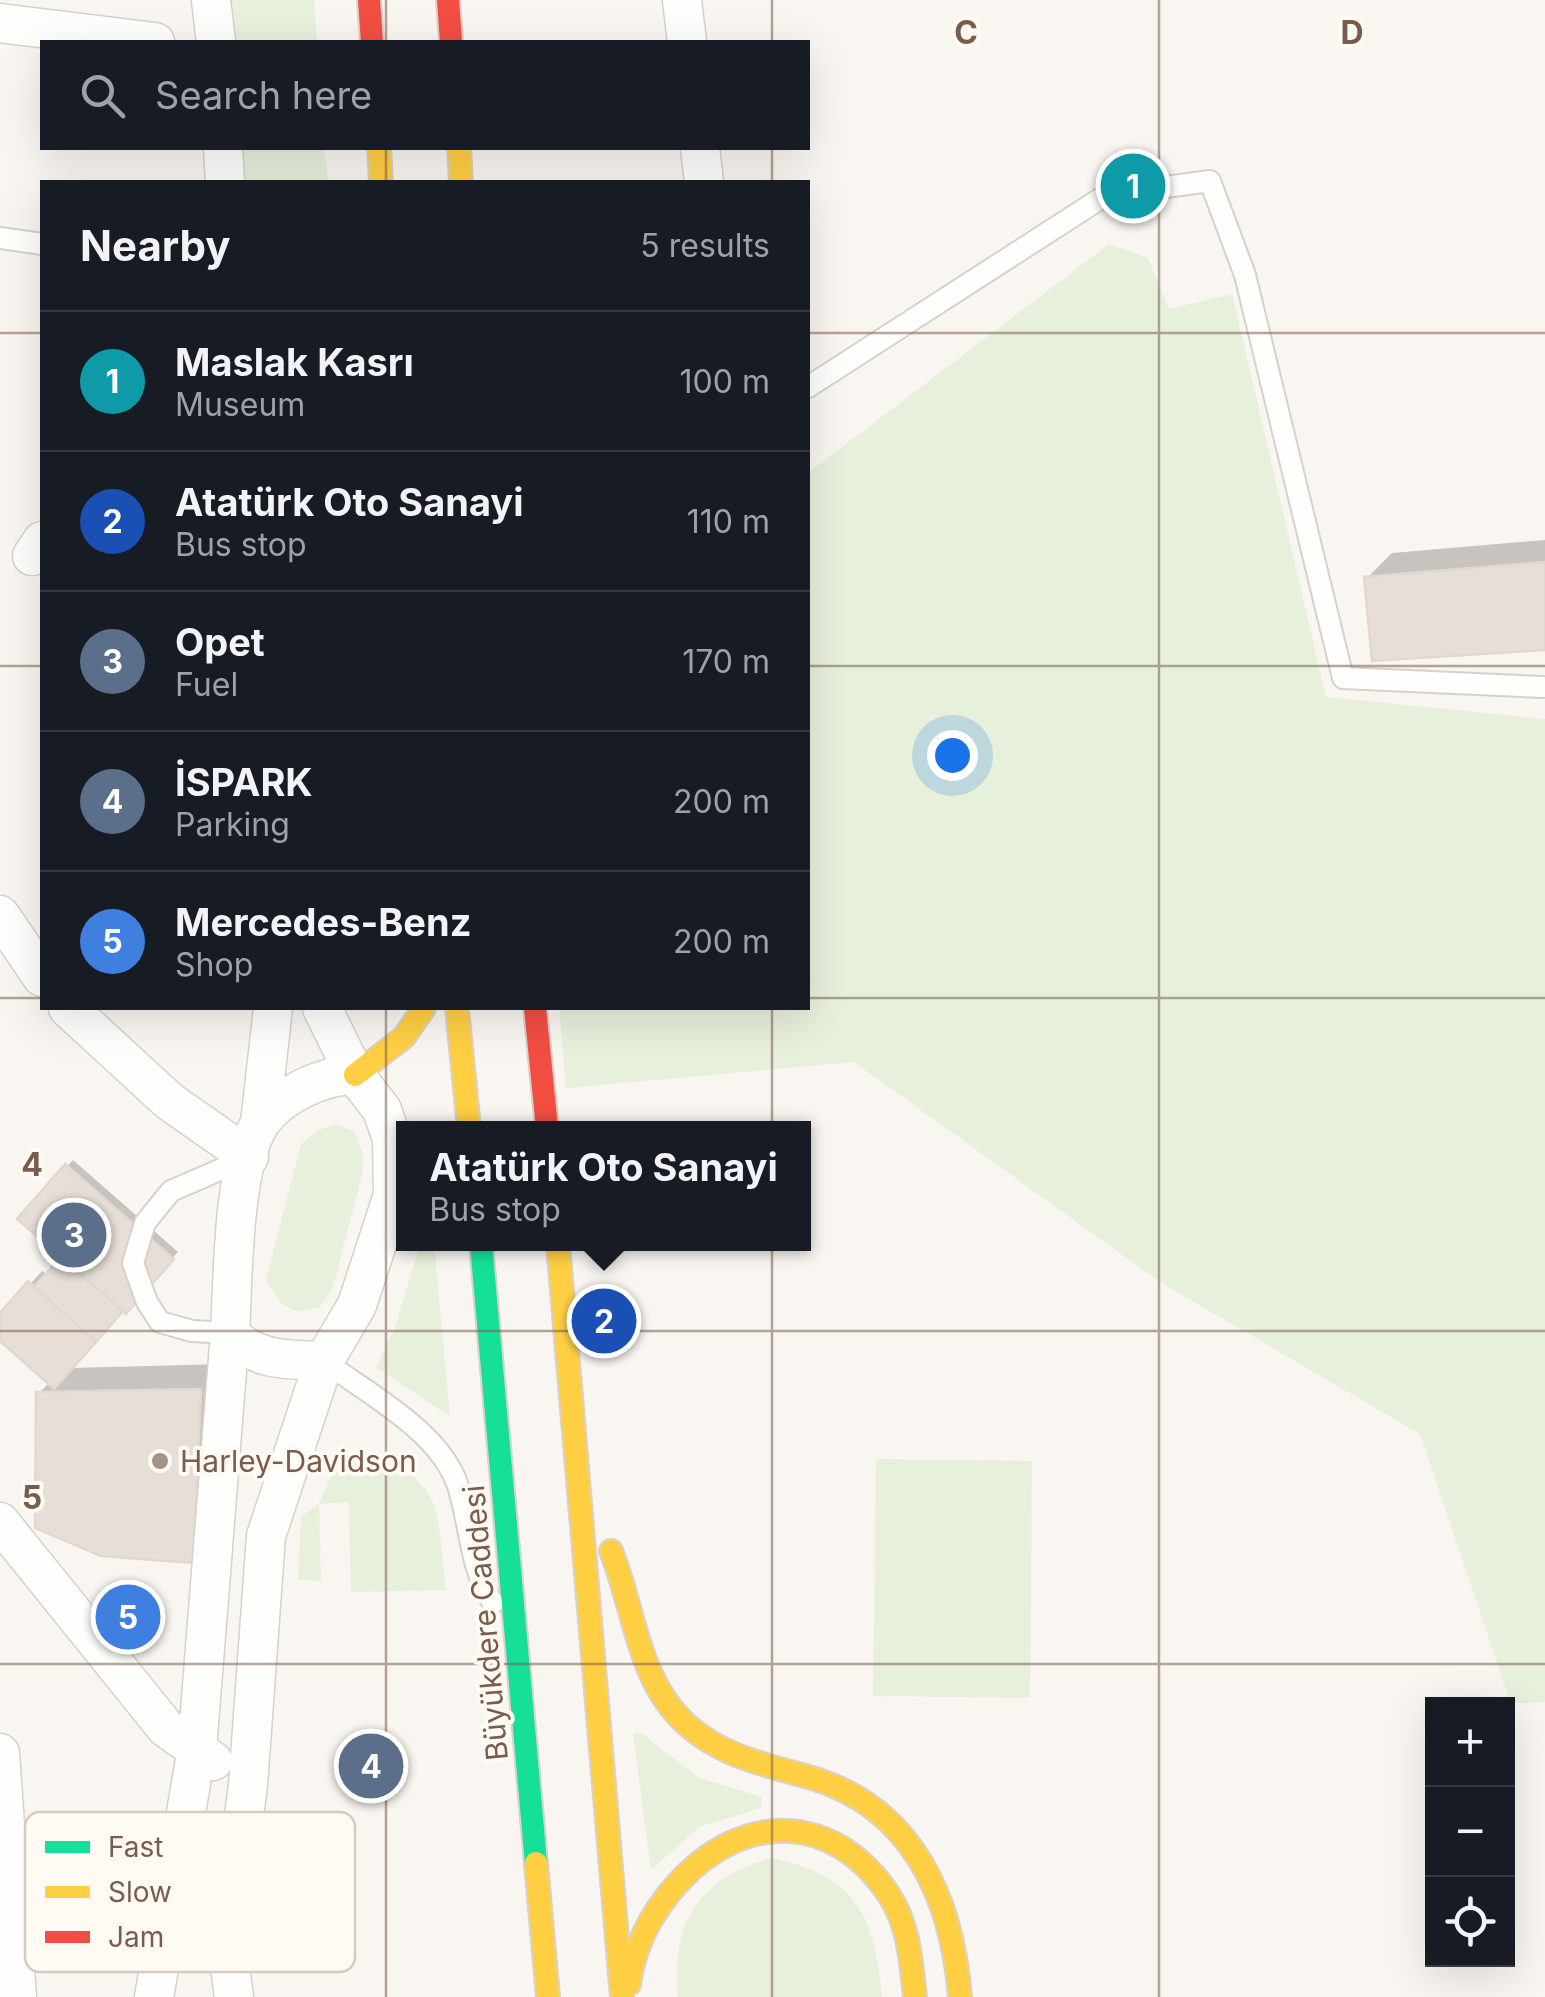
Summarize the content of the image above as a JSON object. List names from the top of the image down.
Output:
{
  "streets": {
    "main road": ["Büyükdere Caddesi"]
  },
  "places": ["Harley-Davidson"],
  "legend": ["Fast", "Slow", "Jam"],
  "page": {
    "search": "Search here",
    "pins": [
      "1",
      "3",
      "2",
      "5",
      "4"
    ],
    "heading": ["Nearby", "5 results"],
    "list": [
      {
        "mark": "1",
        "name": "Maslak Kasrı",
        "note": "Museum",
        "value": "100 m"
      },
      {
        "mark": "2",
        "name": "Atatürk Oto Sanayi",
        "note": "Bus stop",
        "value": "110 m"
      },
      {
        "mark": "3",
        "name": "Opet",
        "note": "Fuel",
        "value": "170 m"
      },
      {
        "mark": "4",
        "name": "İSPARK",
        "note": "Parking",
        "value": "200 m"
      },
      {
        "mark": "5",
        "name": "Mercedes-Benz",
        "note": "Shop",
        "value": "200 m"
      }
    ],
    "popup": ["Atatürk Oto Sanayi", "Bus stop"],
    "map_buttons": ["+", "−"]
  },
  "grid": {
    "columns": ["C", "D"],
    "rows": ["4", "5"]
  }
}
